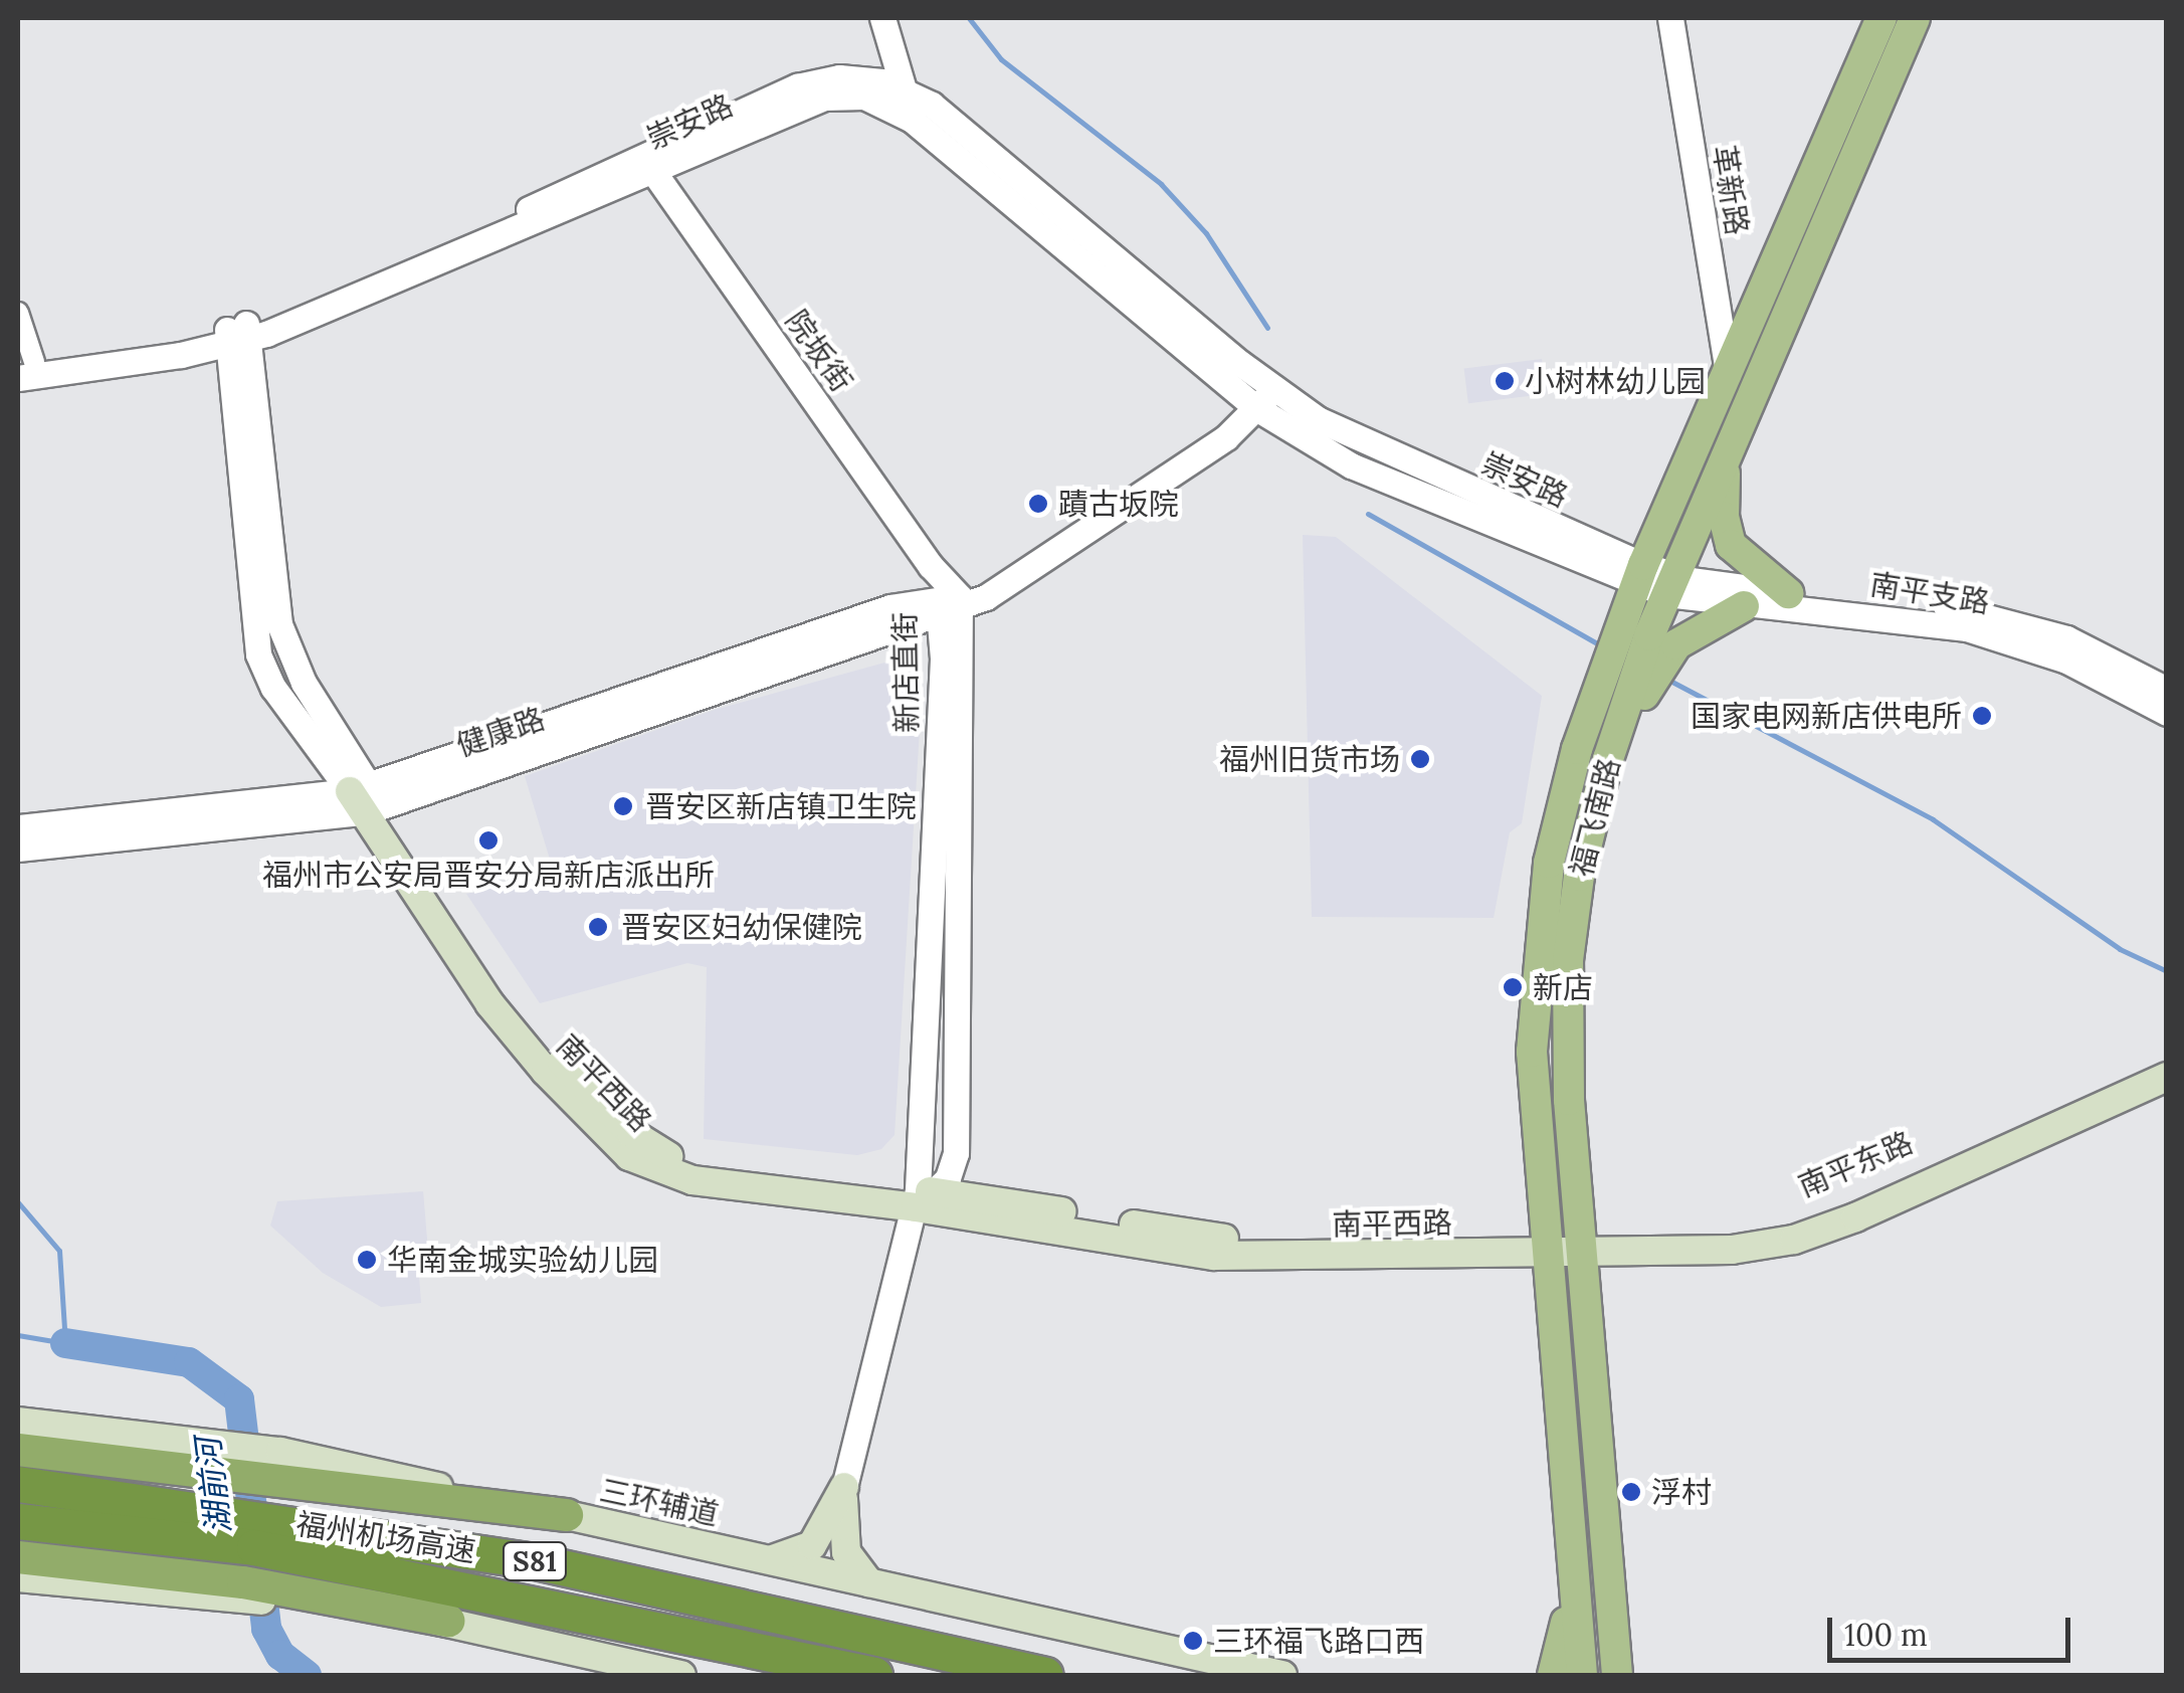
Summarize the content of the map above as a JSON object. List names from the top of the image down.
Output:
{
  "streets": {
    "highway": ["福州机场高速", "S81"],
    "main road": [
      "福飞南路",
      "南平西路",
      "南平东路",
      "三环辅道"
    ],
    "street": [
      "崇安路",
      "革新路",
      "院坂街",
      "南平支路",
      "新店直街",
      "健康路"
    ]
  },
  "crossings": [
    ["崇安路", "院坂街"],
    ["崇安路", "南平支路"],
    ["崇安路", "健康路"],
    ["崇安路", "福飞南路"],
    ["崇安路", "南平西路"],
    ["革新路", "福飞南路"],
    ["院坂街", "新店直街"],
    ["南平支路", "福飞南路"],
    ["新店直街", "健康路"],
    ["新店直街", "南平西路"],
    ["健康路", "南平西路"],
    ["福飞南路", "南平西路"],
    ["福飞南路", "南平东路"],
    ["南平西路", "南平东路"]
  ],
  "water": ["湖前河"],
  "places": [
    "小树林幼儿园",
    "蹟古坂院",
    "国家电网新店供电所",
    "福州旧货市场",
    "晋安区新店镇卫生院",
    "福州市公安局晋安分局新店派出所",
    "晋安区妇幼保健院",
    "新店",
    "华南金城实验幼儿园",
    "浮村",
    "三环福飞路口西"
  ],
  "scale_bar": "100 m"
}
